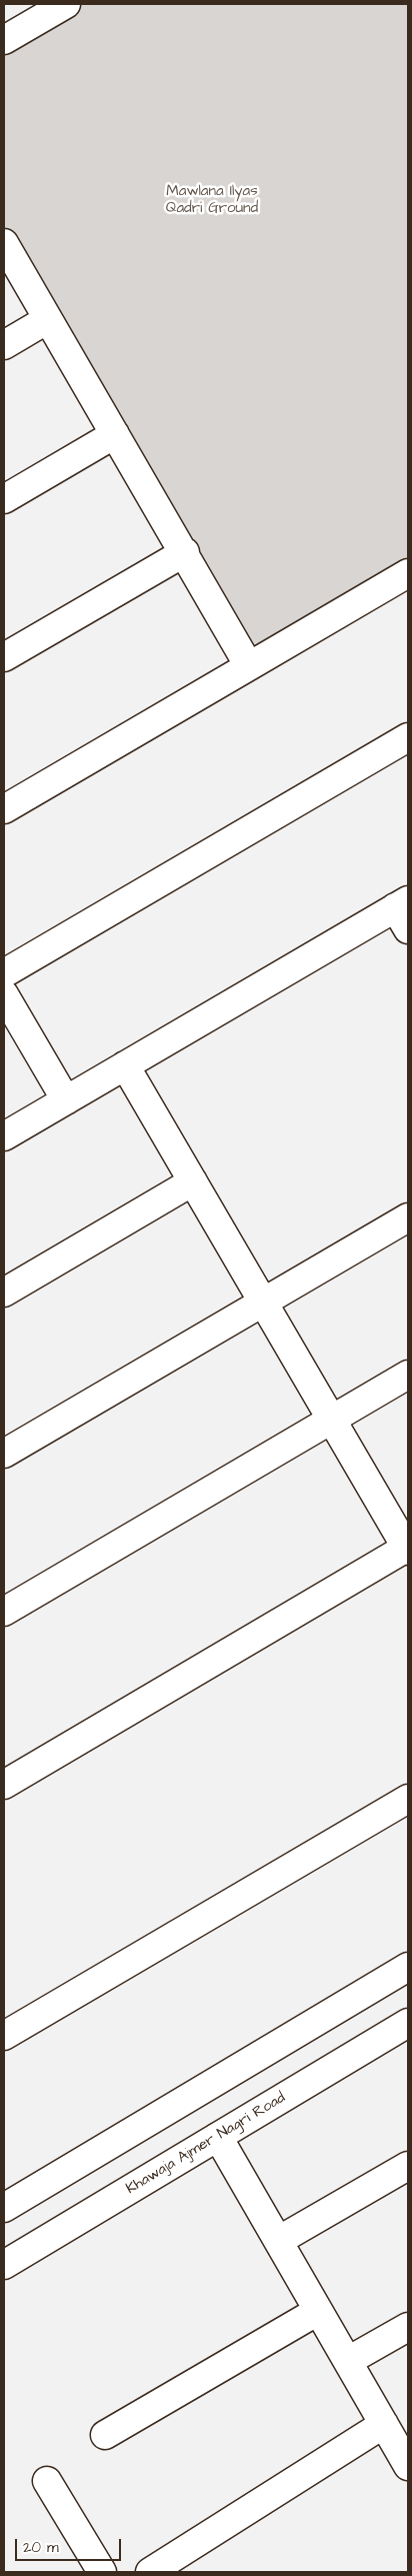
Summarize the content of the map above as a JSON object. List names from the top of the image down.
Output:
{
  "streets": {
    "street": ["Khawaja Ajmer Nagri Road"]
  },
  "parks": ["Mawlana Ilyas Qadri Ground"],
  "scale_bar": "20 m"
}
